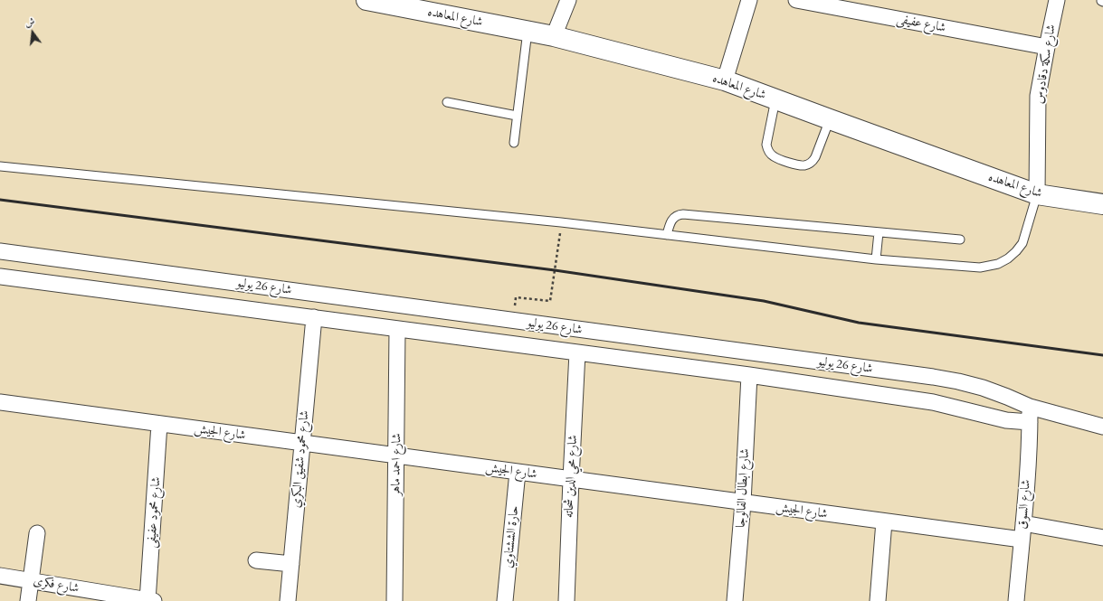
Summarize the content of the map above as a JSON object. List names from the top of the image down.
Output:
{
  "streets": {
    "main road": ["شارع المعاهده"],
    "street": [
      "شارع عفيفى",
      "شارع سكة دقادوس",
      "شارع 26 يوليو",
      "شارع الجيش",
      "شارع محمود شفيق البكري",
      "شارع احمد ماهر",
      "شارع محي الدين شحاته",
      "شارع ابطال الفالوجا",
      "شارع السوق",
      "شارع محمود عفيفى",
      "حارة الششتاوي",
      "شارع فكرى"
    ]
  },
  "crossings": [
    ["شارع المعاهده", "شارع سكة دقادوس"],
    ["شارع عفيفى", "شارع سكة دقادوس"],
    ["شارع 26 يوليو", "شارع محمود شفيق البكري"],
    ["شارع 26 يوليو", "شارع احمد ماهر"],
    ["شارع 26 يوليو", "شارع محي الدين شحاته"],
    ["شارع 26 يوليو", "شارع ابطال الفالوجا"],
    ["شارع 26 يوليو", "شارع السوق"],
    ["شارع الجيش", "شارع محمود شفيق البكري"],
    ["شارع الجيش", "شارع احمد ماهر"],
    ["شارع الجيش", "شارع محي الدين شحاته"],
    ["شارع الجيش", "شارع ابطال الفالوجا"],
    ["شارع الجيش", "شارع السوق"],
    ["شارع الجيش", "شارع محمود عفيفى"],
    ["شارع الجيش", "حارة الششتاوي"],
    ["شارع محمود عفيفى", "شارع فكرى"]
  ],
  "north": "top"
}
